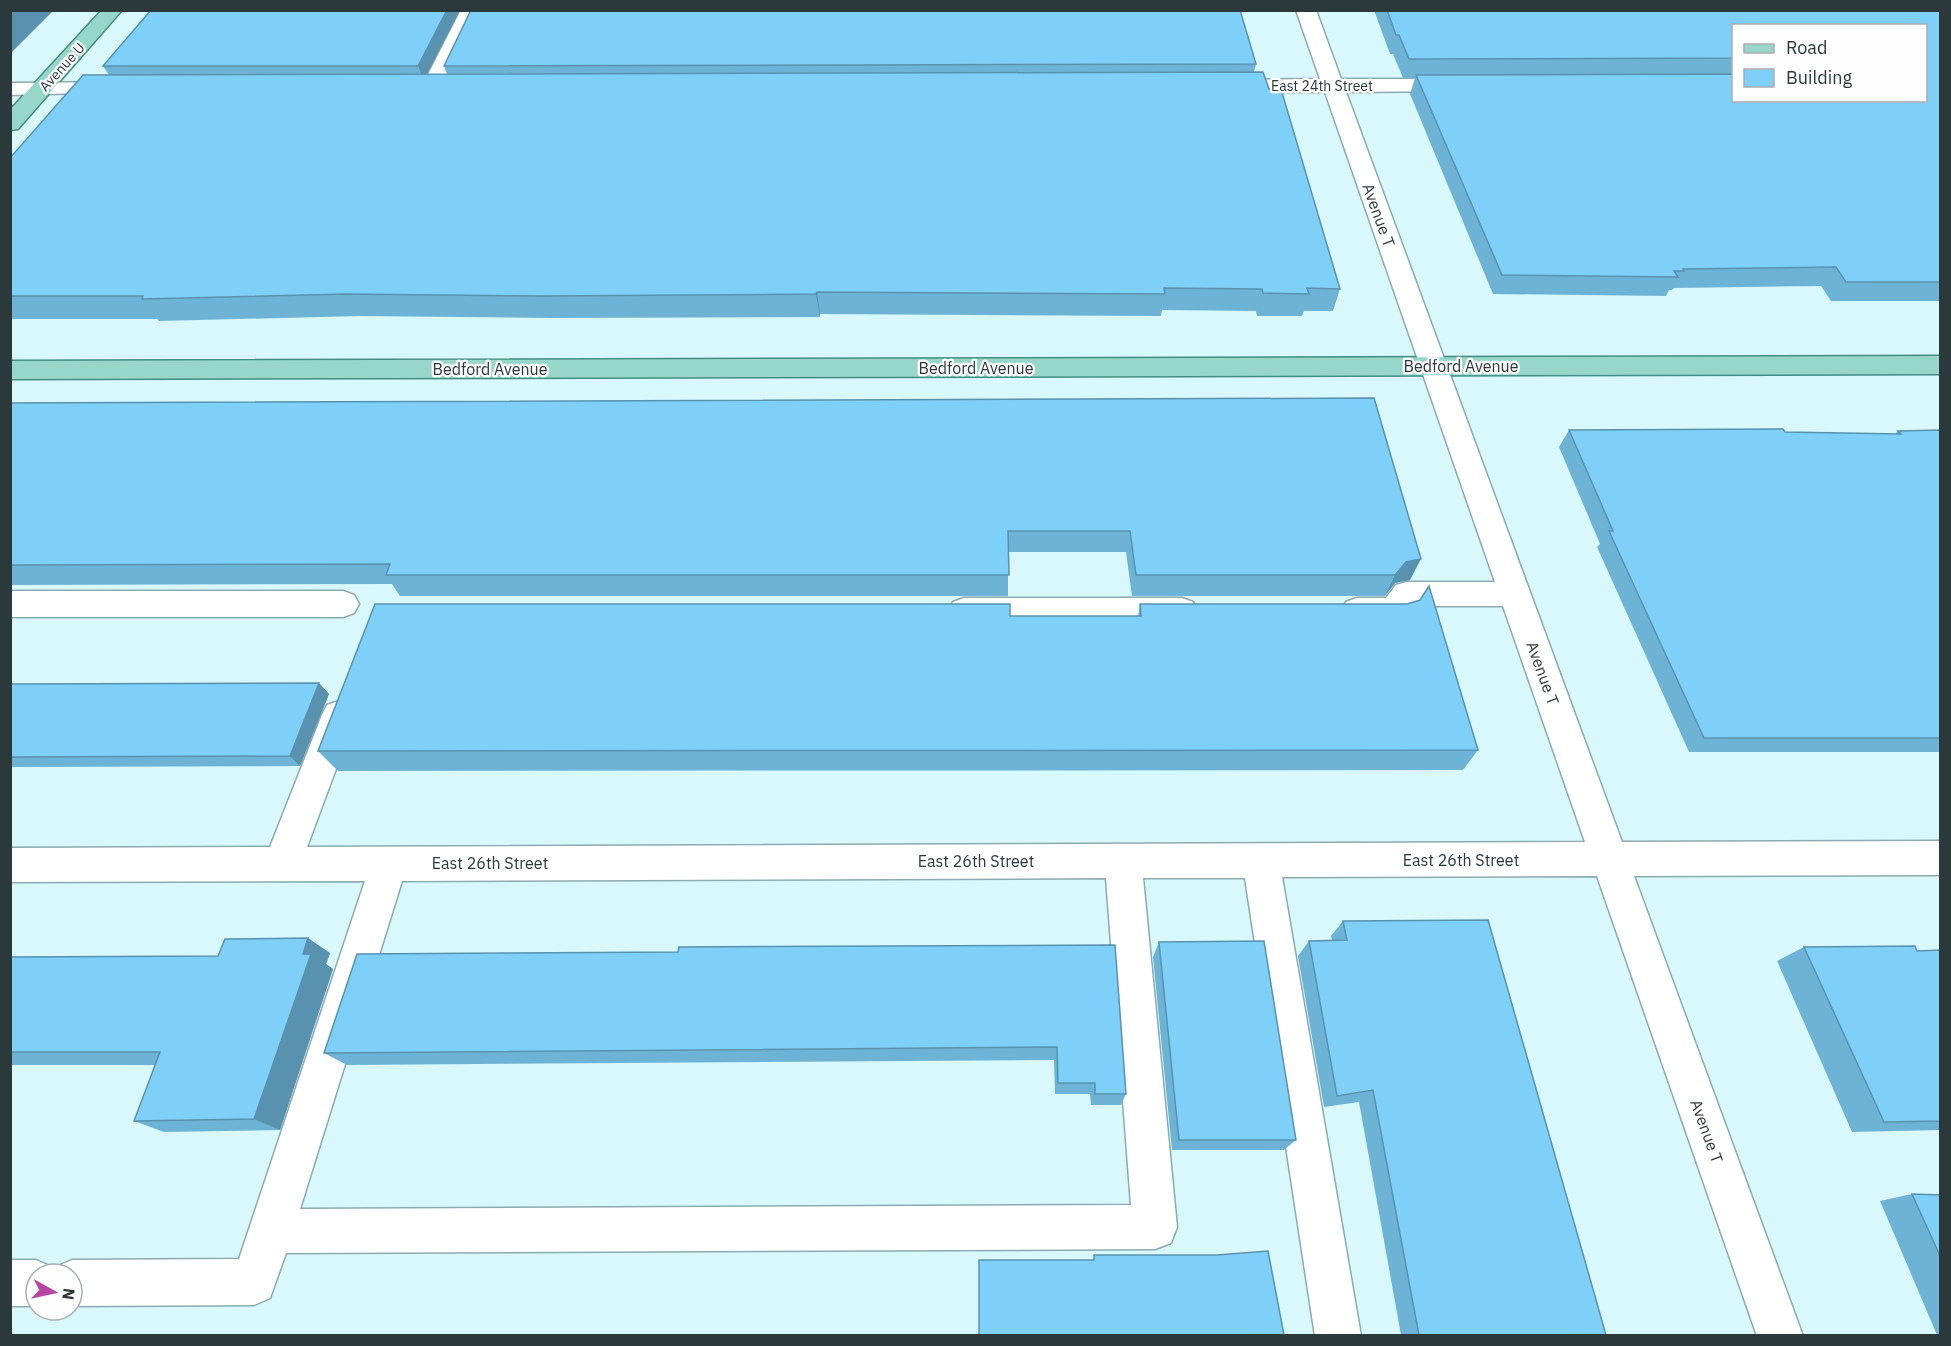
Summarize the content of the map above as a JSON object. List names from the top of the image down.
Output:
{
  "streets": {
    "main road": ["Avenue U", "Bedford Avenue"],
    "street": ["East 24th Street", "Avenue T", "East 26th Street"]
  },
  "crossings": [
    ["East 24th Street", "Avenue T"],
    ["Avenue T", "Bedford Avenue"],
    ["Avenue T", "East 26th Street"]
  ],
  "legend": ["Road", "Building"],
  "north": "right"
}
